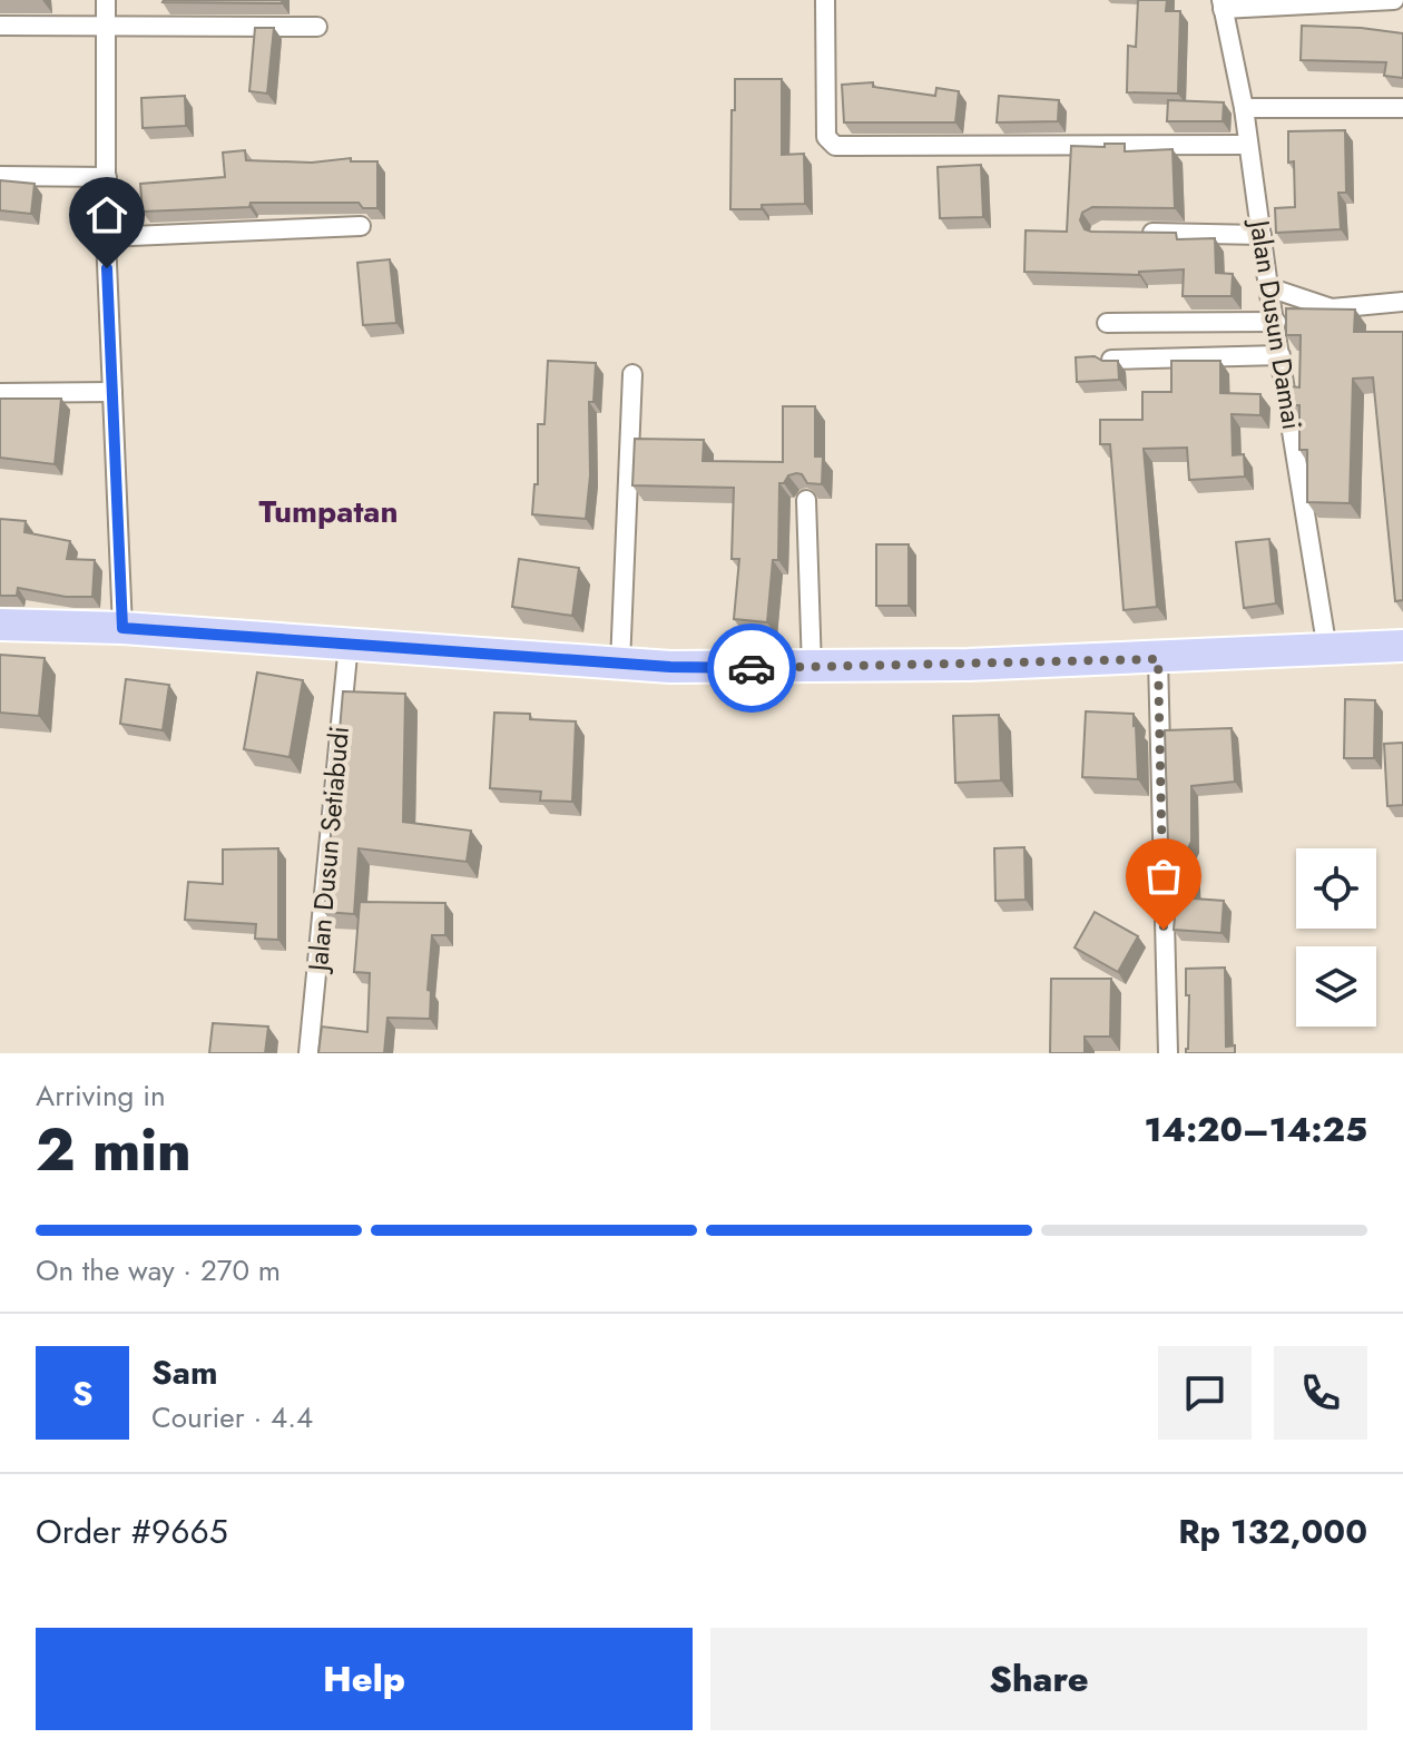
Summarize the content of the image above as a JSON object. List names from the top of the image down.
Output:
{
  "streets": {
    "street": ["Jalan Dusun Damai", "Jalan Dusun Setiabudi"]
  },
  "districts": ["Tumpatan"],
  "page": {
    "heading": ["2 min", "Arriving in", "14:20–14:25"],
    "panel": [
      "Sam",
      "Courier · 4.4",
      "Order #9665",
      "Rp 132,000"
    ],
    "bar": "On the way · 270 m",
    "round": "S",
    "buttons": ["Help", "Share"]
  }
}
